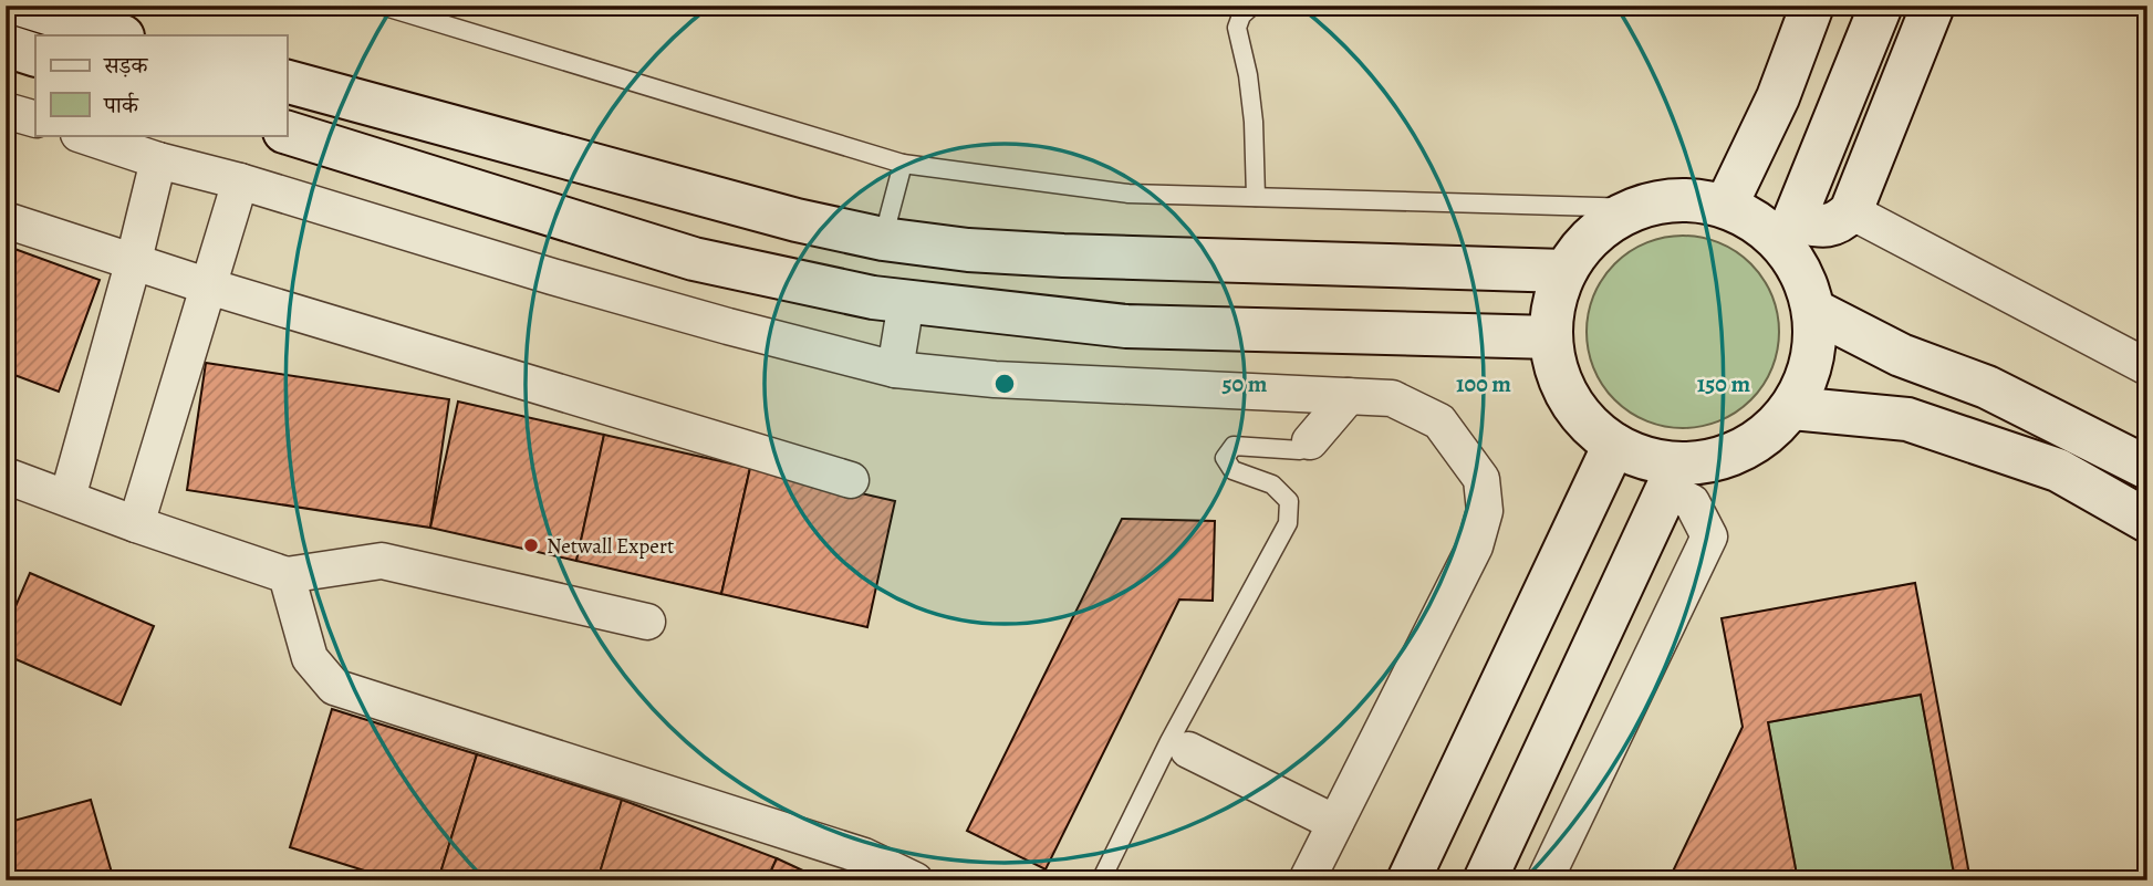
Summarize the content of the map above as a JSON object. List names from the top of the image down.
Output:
{
  "places": ["Netwall Expert"],
  "legend": ["सड़क", "पार्क"],
  "rings": ["50 m", "100 m", "150 m"]
}
